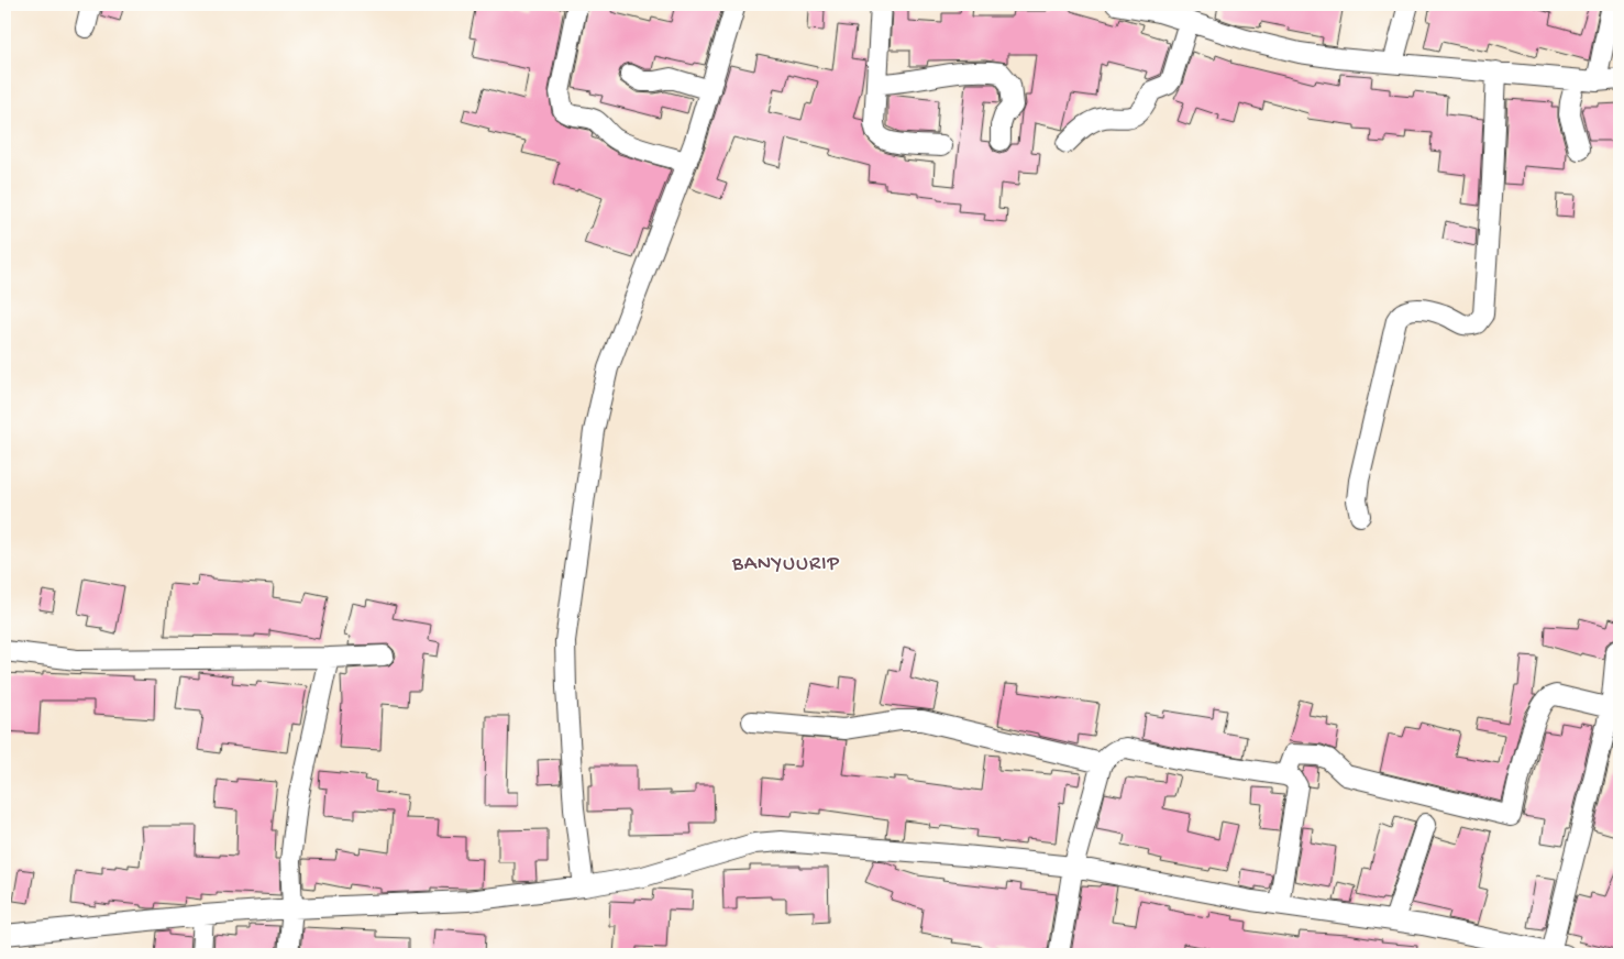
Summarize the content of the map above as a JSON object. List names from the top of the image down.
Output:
{
  "districts": ["BANYUURIP"]
}
